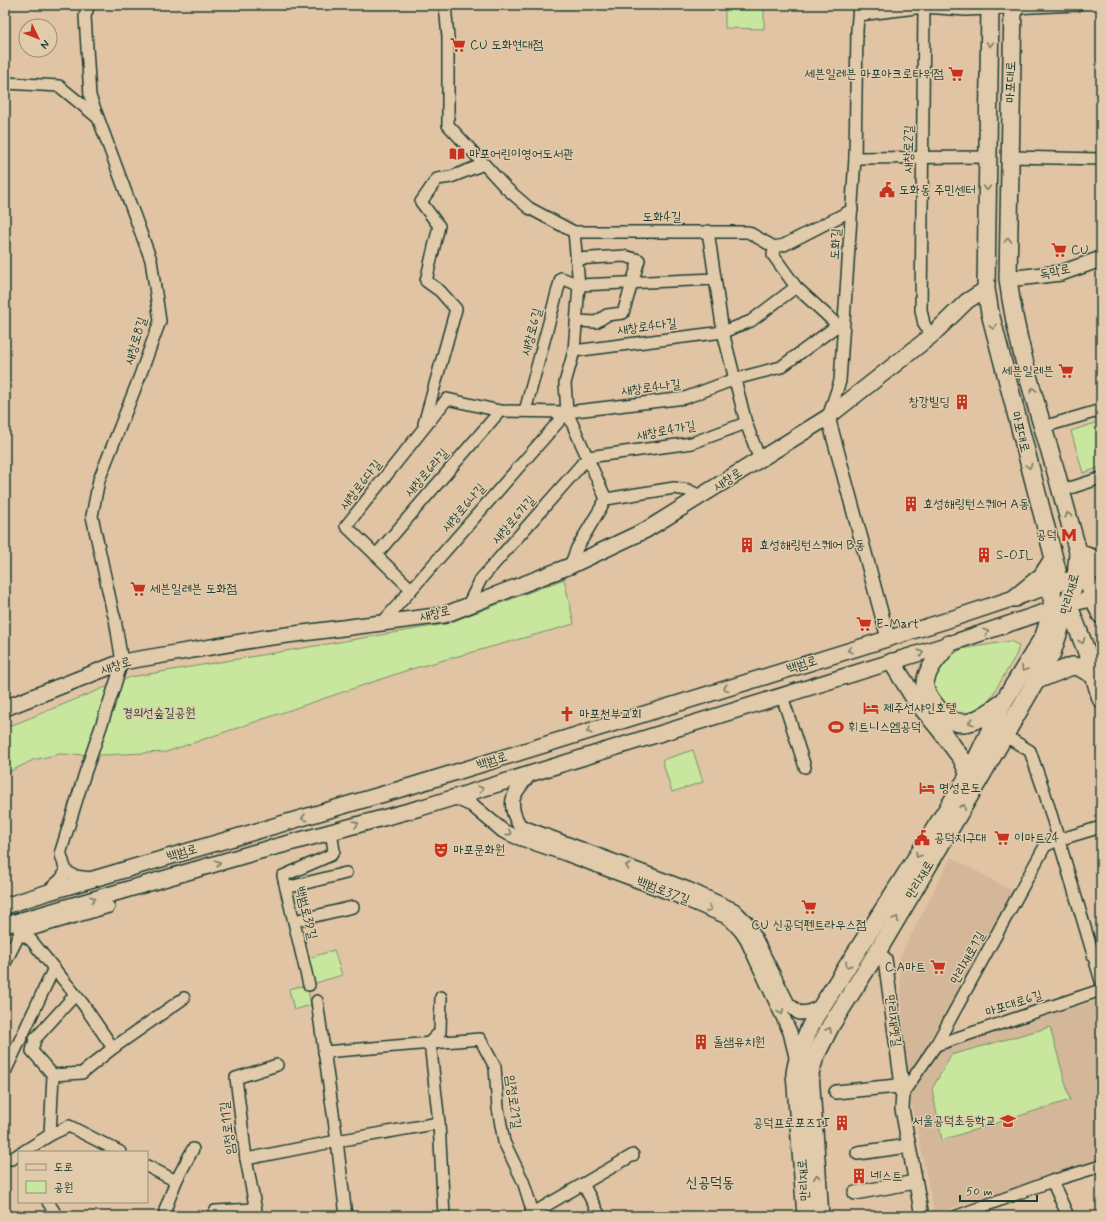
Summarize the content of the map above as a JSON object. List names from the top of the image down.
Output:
{
  "streets": {
    "main road": [
      "마포대로",
      "독막로",
      "새창로",
      "만리재로",
      "백범로"
    ],
    "street": [
      "새창로2길",
      "도화4길",
      "도화길",
      "새창로4다길",
      "새창로6길",
      "새창로8길",
      "새창로4나길",
      "새창로4가길",
      "새창로6라길",
      "새창로6다길",
      "새창로6나길",
      "새창로6가길",
      "백범로37길",
      "백범로39길",
      "만리재로1길",
      "마포대로6길",
      "만리재옛길",
      "임정로21길",
      "임정로11길"
    ]
  },
  "crossings": [
    ["마포대로", "독막로"],
    ["마포대로", "새창로"],
    ["마포대로", "만리재로"],
    ["마포대로", "백범로"],
    ["새창로2길", "새창로"],
    ["도화4길", "새창로6다길"],
    ["도화길", "새창로"],
    ["새창로6길", "새창로6다길"],
    ["새창로8길", "새창로"],
    ["새창로4나길", "새창로6다길"],
    ["새창로4나길", "새창로6나길"],
    ["새창로4가길", "새창로6가길"],
    ["새창로6라길", "새창로6다길"],
    ["새창로", "새창로6나길"],
    ["새창로", "새창로6가길"],
    ["새창로6다길", "새창로6나길"],
    ["만리재로", "백범로"],
    ["만리재로", "백범로37길"],
    ["만리재로", "만리재옛길"],
    ["백범로", "백범로37길"],
    ["백범로", "백범로39길"],
    ["만리재로1길", "마포대로6길"],
    ["만리재로1길", "만리재옛길"]
  ],
  "districts": ["신공덕동"],
  "parks": ["경의선숲길공원"],
  "places": {
    "supermarket": [
      "CU 도화현대점",
      "세븐일레븐 마포아크로타워점",
      "CU",
      "세븐일레븐",
      "세븐일레븐 도화점",
      "E-Mart",
      "이마트24",
      "CU 신공덕펜트라우스점",
      "C.A마트"
    ],
    "library": ["마포어린이영어도서관"],
    "public building": ["도화동 주민센터", "공덕지구대"],
    "building": [
      "창강빌딩",
      "효성해링턴스퀘어 A동",
      "효성해링턴스퀘어 B동",
      "S-OIL",
      "돌샘유치원",
      "공덕프로포즈II",
      "네스트"
    ],
    "metro station": ["공덕"],
    "hotel": ["제주선샤인호텔", "명성콘도"],
    "church": ["마포천부교회"],
    "sports": ["휘트니스엠공덕"],
    "theatre": ["마포문화원"],
    "school or university": ["서울공덕초등학교"]
  },
  "legend": ["도로", "공원"],
  "scale_bar": "50 m",
  "north": "bottom right"
}
